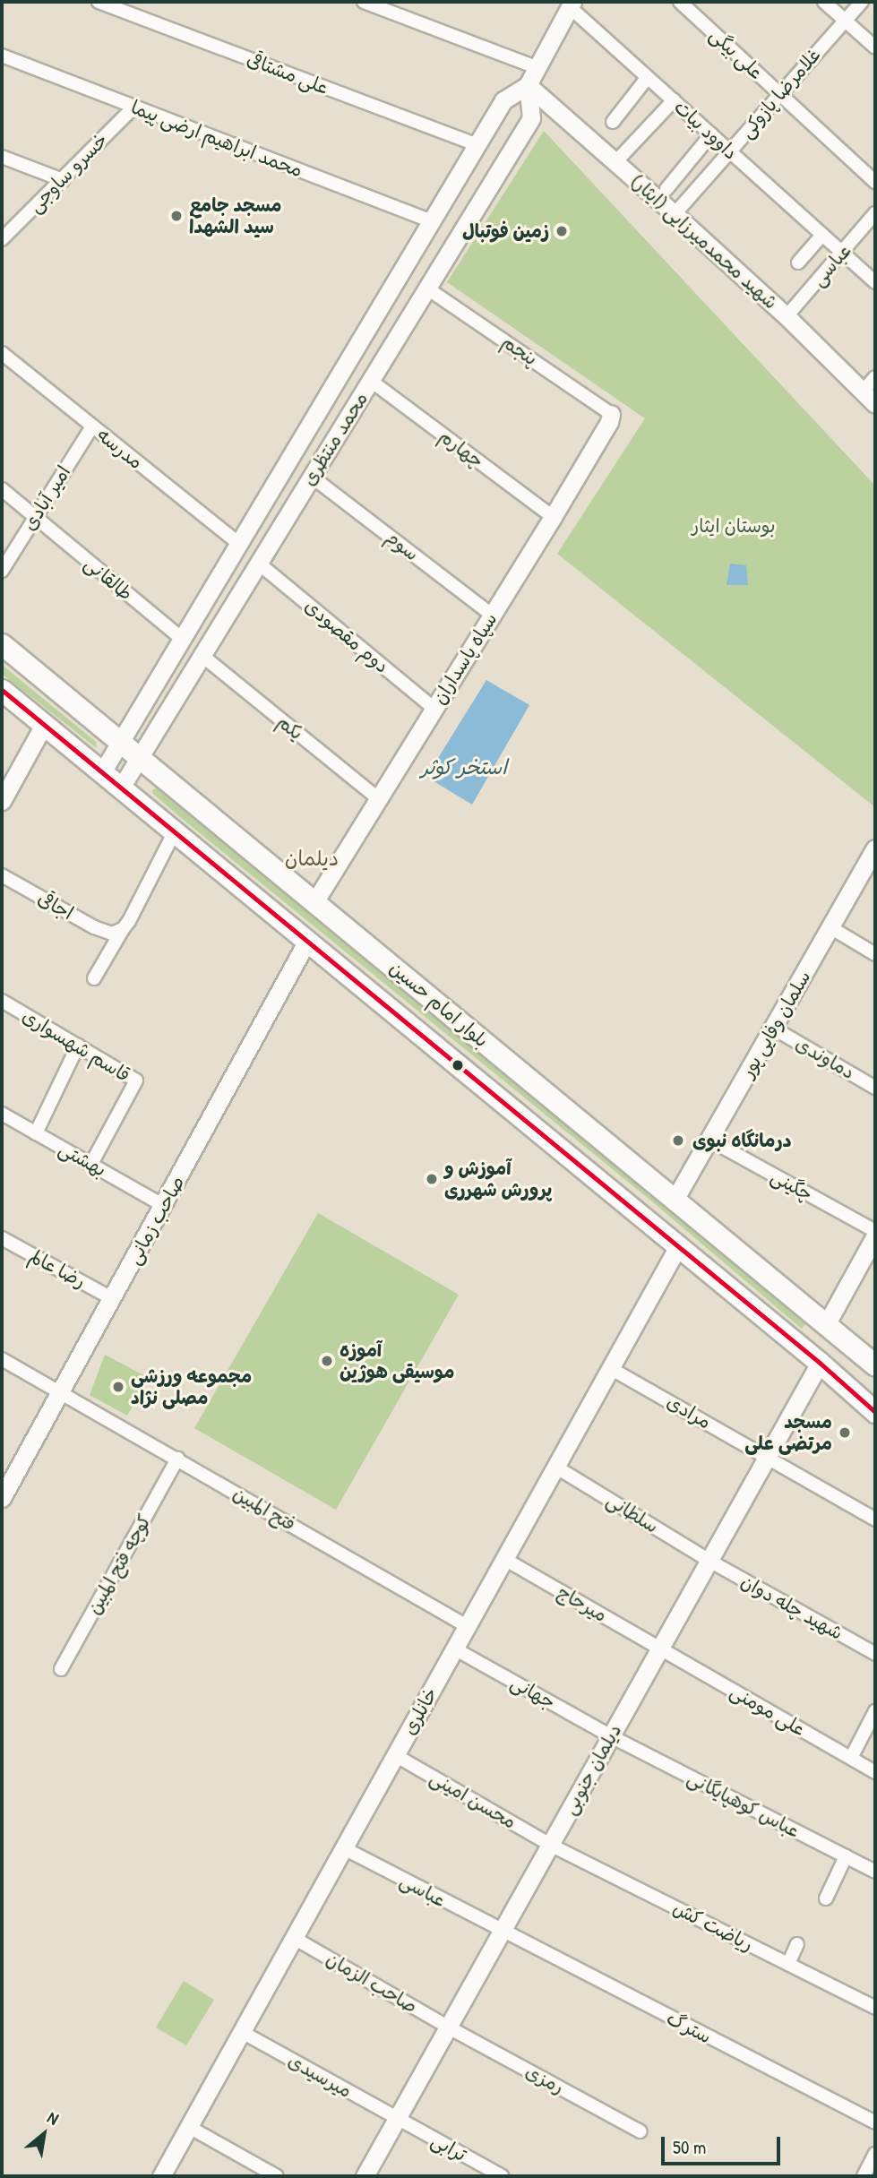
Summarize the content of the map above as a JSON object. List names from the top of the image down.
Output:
{
  "streets": {
    "main road": ["بلوار امام حسین"],
    "street": [
      "علی بیگی",
      "علی مشتاقی",
      "غلامرضا پازوکی",
      "داوود بیات",
      "محمد ابراهیم ارضی پیما",
      "خسرو ساوجی",
      "شهید محمدمیرزایی (ایثار)",
      "عباسی",
      "پنجم",
      "محمد منتظری",
      "مدرسه",
      "چهارم",
      "امیر آبادی",
      "سوم",
      "طالقانی",
      "دوم مقصودی",
      "سپاه پاسداران",
      "یکم",
      "اجاقی",
      "سلمان وفایی پور",
      "قاسم شهسواری",
      "دماوندی",
      "بهشتی",
      "چگینی",
      "صاحب زمانی",
      "رضا عالم",
      "مرادی",
      "فتح المبین",
      "سلطانی",
      "کوچه فتح المبین",
      "میرحاج",
      "شهید چله دوان",
      "جهانی",
      "علی مومنی",
      "خانلری",
      "دیلمان جنوبی",
      "محسن امینی",
      "عباس کوهپایگانی",
      "ریاضت کش",
      "صاحب الزمان",
      "سترگ",
      "میرسیدی",
      "رمزی",
      "ترابی"
    ]
  },
  "crossings": [
    ["علی بیگی", "غلامرضا پازوکی"],
    ["علی مشتاقی", "محمد منتظری"],
    ["غلامرضا پازوکی", "داوود بیات"],
    ["غلامرضا پازوکی", "شهید محمدمیرزایی (ایثار)"],
    ["داوود بیات", "عباسی"],
    ["محمد ابراهیم ارضی پیما", "خسرو ساوجی"],
    ["محمد ابراهیم ارضی پیما", "محمد منتظری"],
    ["شهید محمدمیرزایی (ایثار)", "عباسی"],
    ["شهید محمدمیرزایی (ایثار)", "محمد منتظری"],
    ["عباسی", "خانلری"],
    ["عباسی", "دیلمان جنوبی"],
    ["عباسی", "سترگ"],
    ["پنجم", "محمد منتظری"],
    ["پنجم", "سپاه پاسداران"],
    ["محمد منتظری", "مدرسه"],
    ["محمد منتظری", "چهارم"],
    ["محمد منتظری", "سوم"],
    ["محمد منتظری", "طالقانی"],
    ["محمد منتظری", "دوم مقصودی"],
    ["محمد منتظری", "یکم"],
    ["محمد منتظری", "بلوار امام حسین"],
    ["مدرسه", "امیر آبادی"],
    ["چهارم", "سپاه پاسداران"],
    ["امیر آبادی", "طالقانی"],
    ["سوم", "سپاه پاسداران"],
    ["دوم مقصودی", "سپاه پاسداران"],
    ["سپاه پاسداران", "یکم"],
    ["سپاه پاسداران", "بلوار امام حسین"],
    ["بلوار امام حسین", "سلمان وفایی پور"],
    ["بلوار امام حسین", "صاحب زمانی"],
    ["بلوار امام حسین", "خانلری"],
    ["بلوار امام حسین", "دیلمان جنوبی"],
    ["سلمان وفایی پور", "دماوندی"],
    ["سلمان وفایی پور", "چگینی"],
    ["قاسم شهسواری", "بهشتی"],
    ["بهشتی", "صاحب زمانی"],
    ["صاحب زمانی", "رضا عالم"],
    ["صاحب زمانی", "فتح المبین"],
    ["مرادی", "خانلری"],
    ["مرادی", "دیلمان جنوبی"],
    ["فتح المبین", "کوچه فتح المبین"],
    ["فتح المبین", "خانلری"],
    ["سلطانی", "شهید چله دوان"],
    ["سلطانی", "خانلری"],
    ["سلطانی", "دیلمان جنوبی"],
    ["میرحاج", "علی مومنی"],
    ["میرحاج", "خانلری"],
    ["میرحاج", "دیلمان جنوبی"],
    ["شهید چله دوان", "دیلمان جنوبی"],
    ["جهانی", "خانلری"],
    ["جهانی", "دیلمان جنوبی"],
    ["جهانی", "عباس کوهپایگانی"],
    ["علی مومنی", "دیلمان جنوبی"],
    ["خانلری", "محسن امینی"],
    ["خانلری", "صاحب الزمان"],
    ["خانلری", "میرسیدی"],
    ["دیلمان جنوبی", "محسن امینی"],
    ["دیلمان جنوبی", "عباس کوهپایگانی"],
    ["دیلمان جنوبی", "ریاضت کش"],
    ["دیلمان جنوبی", "صاحب الزمان"],
    ["دیلمان جنوبی", "سترگ"],
    ["دیلمان جنوبی", "میرسیدی"],
    ["دیلمان جنوبی", "رمزی"],
    ["دیلمان جنوبی", "ترابی"],
    ["محسن امینی", "ریاضت کش"],
    ["صاحب الزمان", "رمزی"],
    ["میرسیدی", "ترابی"]
  ],
  "districts": ["دیلمان"],
  "water": ["استخر کوثر"],
  "parks": ["بوستان ایثار"],
  "places": [
    "مسجد جامع سید الشهدا",
    "زمین فوتبال",
    "درمانگاه نبوی",
    "آموزش و پرورش شهرری",
    "آموزه موسیقی هوژین",
    "مجموعه ورزشی مصلی نژاد",
    "مسجد مرتضی علی"
  ],
  "scale_bar": "50 m",
  "north": "top right"
}
